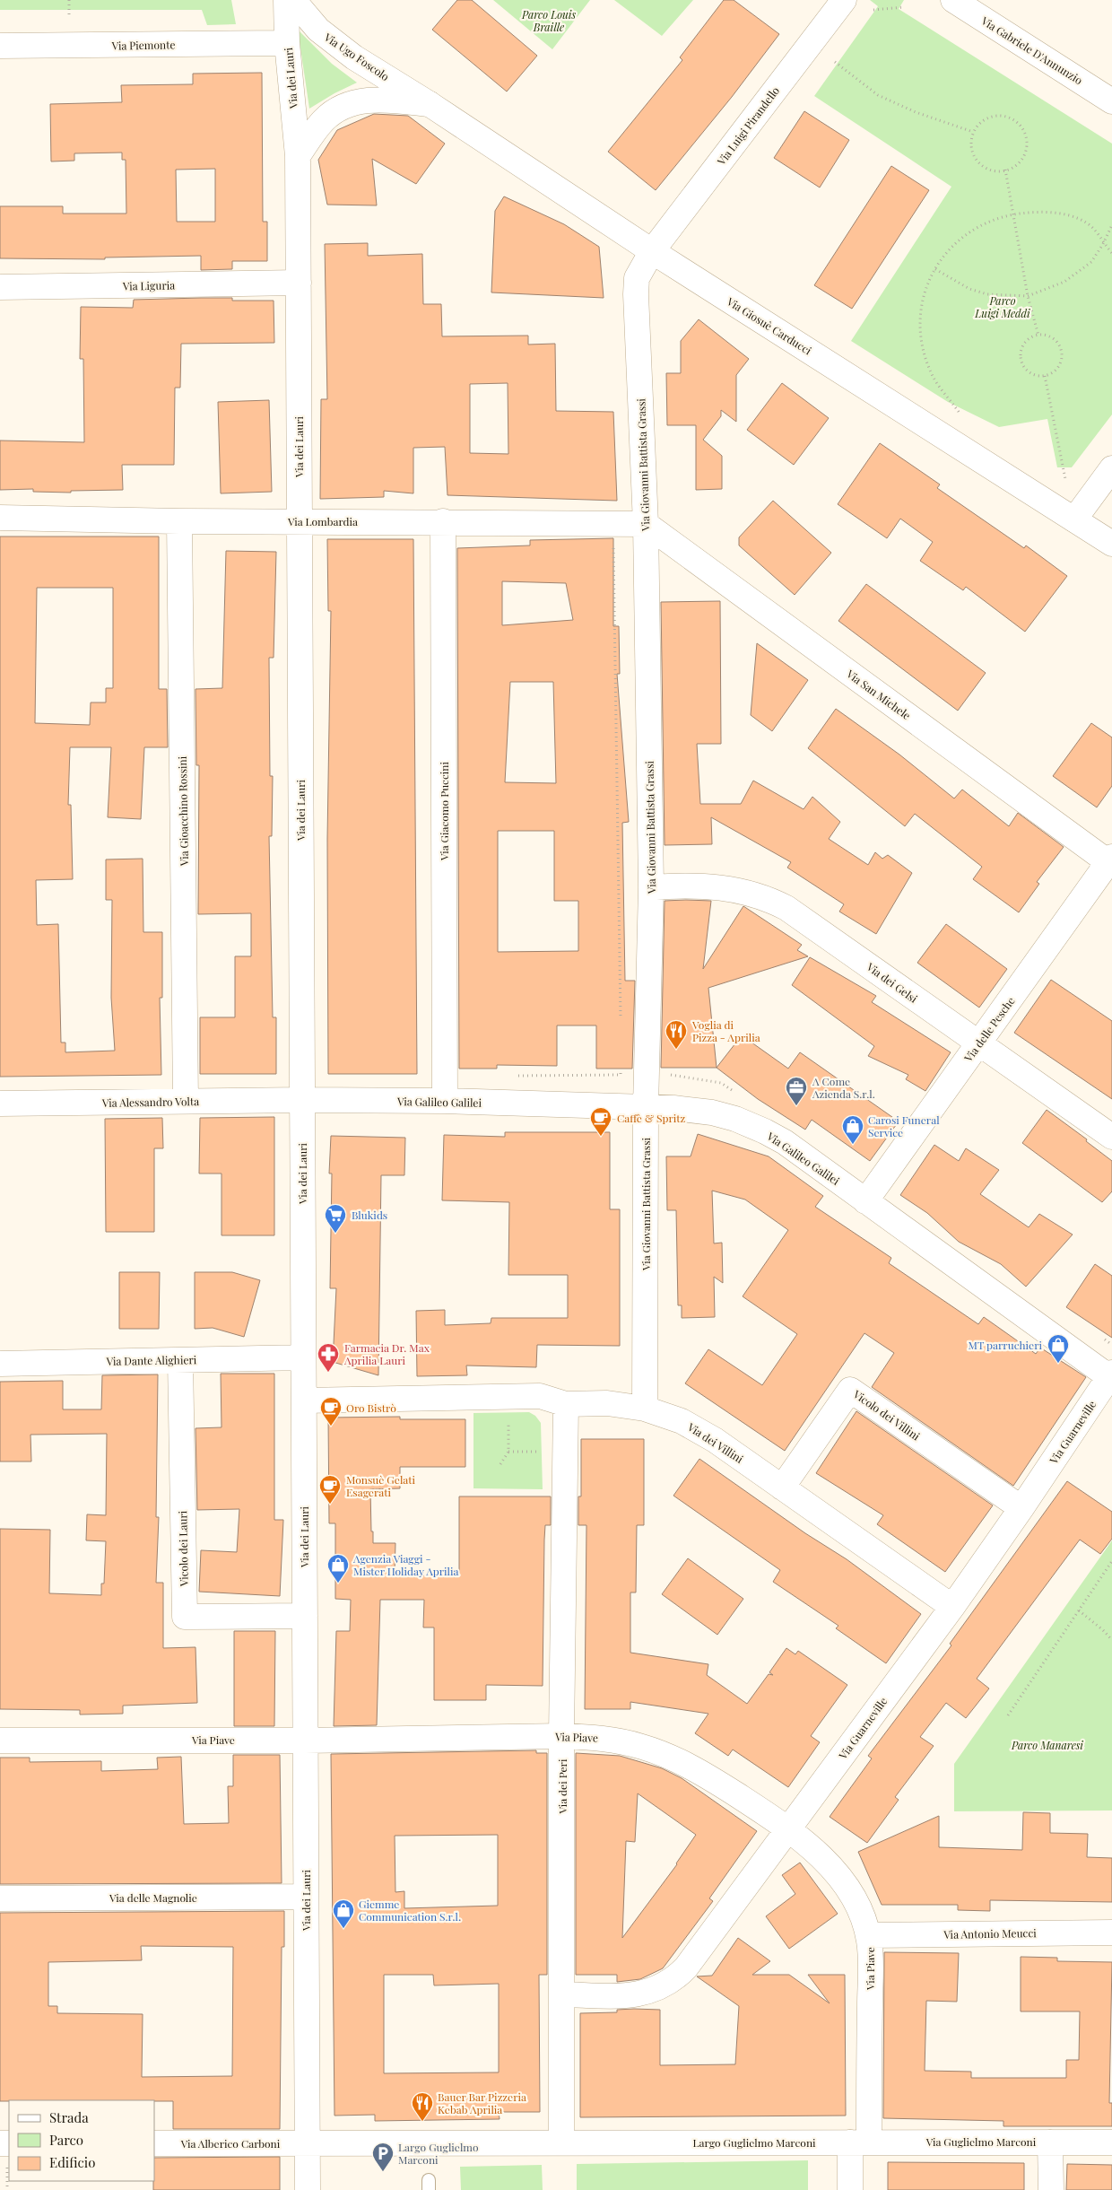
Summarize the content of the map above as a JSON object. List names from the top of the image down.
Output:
{
  "streets": {
    "street": [
      "Via Piemonte",
      "Via Gabriele D'Annunzio",
      "Via Ugo Foscolo",
      "Via dei Lauri",
      "Via Luigi Pirandello",
      "Via Liguria",
      "Via Giosuè Carducci",
      "Via Giovanni Battista Grassi",
      "Via Lombardia",
      "Via San Michele",
      "Via Gioacchino Rossini",
      "Via Giacomo Puccini",
      "Via dei Gelsi",
      "Via delle Pesche",
      "Via Alessandro Volta",
      "Via Galileo Galilei",
      "Via Dante Alighieri",
      "Vicolo dei Villini",
      "Via Guarneville",
      "Via dei Villini",
      "Vicolo dei Lauri",
      "Via Piave",
      "Via dei Peri",
      "Via delle Magnolie",
      "Via Antonio Meucci",
      "Via Guglielmo Marconi",
      "Largo Guglielmo Marconi",
      "Via Alberico Carboni"
    ]
  },
  "crossings": [
    ["Via Piemonte", "Via dei Lauri"],
    ["Via Ugo Foscolo", "Via Giosuè Carducci"],
    ["Via dei Lauri", "Via Liguria"],
    ["Via dei Lauri", "Via Lombardia"],
    ["Via dei Lauri", "Via Alessandro Volta"],
    ["Via dei Lauri", "Via Galileo Galilei"],
    ["Via dei Lauri", "Via Dante Alighieri"],
    ["Via dei Lauri", "Via dei Villini"],
    ["Via dei Lauri", "Vicolo dei Lauri"],
    ["Via dei Lauri", "Via Piave"],
    ["Via dei Lauri", "Via delle Magnolie"],
    ["Via dei Lauri", "Largo Guglielmo Marconi"],
    ["Via dei Lauri", "Via Alberico Carboni"],
    ["Via Luigi Pirandello", "Via Giosuè Carducci"],
    ["Via Luigi Pirandello", "Via Giovanni Battista Grassi"],
    ["Via Giosuè Carducci", "Via Giovanni Battista Grassi"],
    ["Via Giovanni Battista Grassi", "Via Lombardia"],
    ["Via Giovanni Battista Grassi", "Via San Michele"],
    ["Via Giovanni Battista Grassi", "Via dei Gelsi"],
    ["Via Giovanni Battista Grassi", "Via Galileo Galilei"],
    ["Via Giovanni Battista Grassi", "Via dei Villini"],
    ["Via Lombardia", "Via San Michele"],
    ["Via Lombardia", "Via Gioacchino Rossini"],
    ["Via Lombardia", "Via Giacomo Puccini"],
    ["Via San Michele", "Via delle Pesche"],
    ["Via Gioacchino Rossini", "Via Alessandro Volta"],
    ["Via Giacomo Puccini", "Via Galileo Galilei"],
    ["Via dei Gelsi", "Via delle Pesche"],
    ["Via delle Pesche", "Via Galileo Galilei"],
    ["Via Alessandro Volta", "Via Galileo Galilei"],
    ["Via Galileo Galilei", "Via Guarneville"],
    ["Via Dante Alighieri", "Vicolo dei Lauri"],
    ["Vicolo dei Villini", "Via Guarneville"],
    ["Vicolo dei Villini", "Via dei Villini"],
    ["Via Guarneville", "Via dei Villini"],
    ["Via Guarneville", "Via Piave"],
    ["Via Guarneville", "Via dei Peri"],
    ["Via dei Villini", "Via dei Peri"],
    ["Via Piave", "Via dei Peri"],
    ["Via Piave", "Via Antonio Meucci"],
    ["Via Piave", "Via Guglielmo Marconi"],
    ["Via Piave", "Largo Guglielmo Marconi"],
    ["Via dei Peri", "Largo Guglielmo Marconi"],
    ["Via Guglielmo Marconi", "Largo Guglielmo Marconi"],
    ["Largo Guglielmo Marconi", "Via Alberico Carboni"]
  ],
  "parks": ["Parco Louis Braille", "Parco Luigi Meddi", "Parco Manaresi"],
  "places": {
    "restaurant": ["Voglia di Pizza - Aprilia", "Bauer Bar Pizzeria Kebab Aprilia"],
    "office": ["A Come Azienda S.r.l."],
    "cafe": ["Caffè & Spritz", "Oro Bistrò", "Monsuè Gelati Esagerati"],
    "shop": [
      "Carosi Funeral Service",
      "MT parruchieri",
      "Agenzia Viaggi - Mister Holiday Aprilia",
      "Giemme Communication S.r.l."
    ],
    "supermarket": ["Blukids"],
    "pharmacy": ["Farmacia Dr. Max Aprilia Lauri"],
    "parking": ["Largo Guglielmo Marconi"]
  },
  "legend": ["Strada", "Parco", "Edificio"]
}
